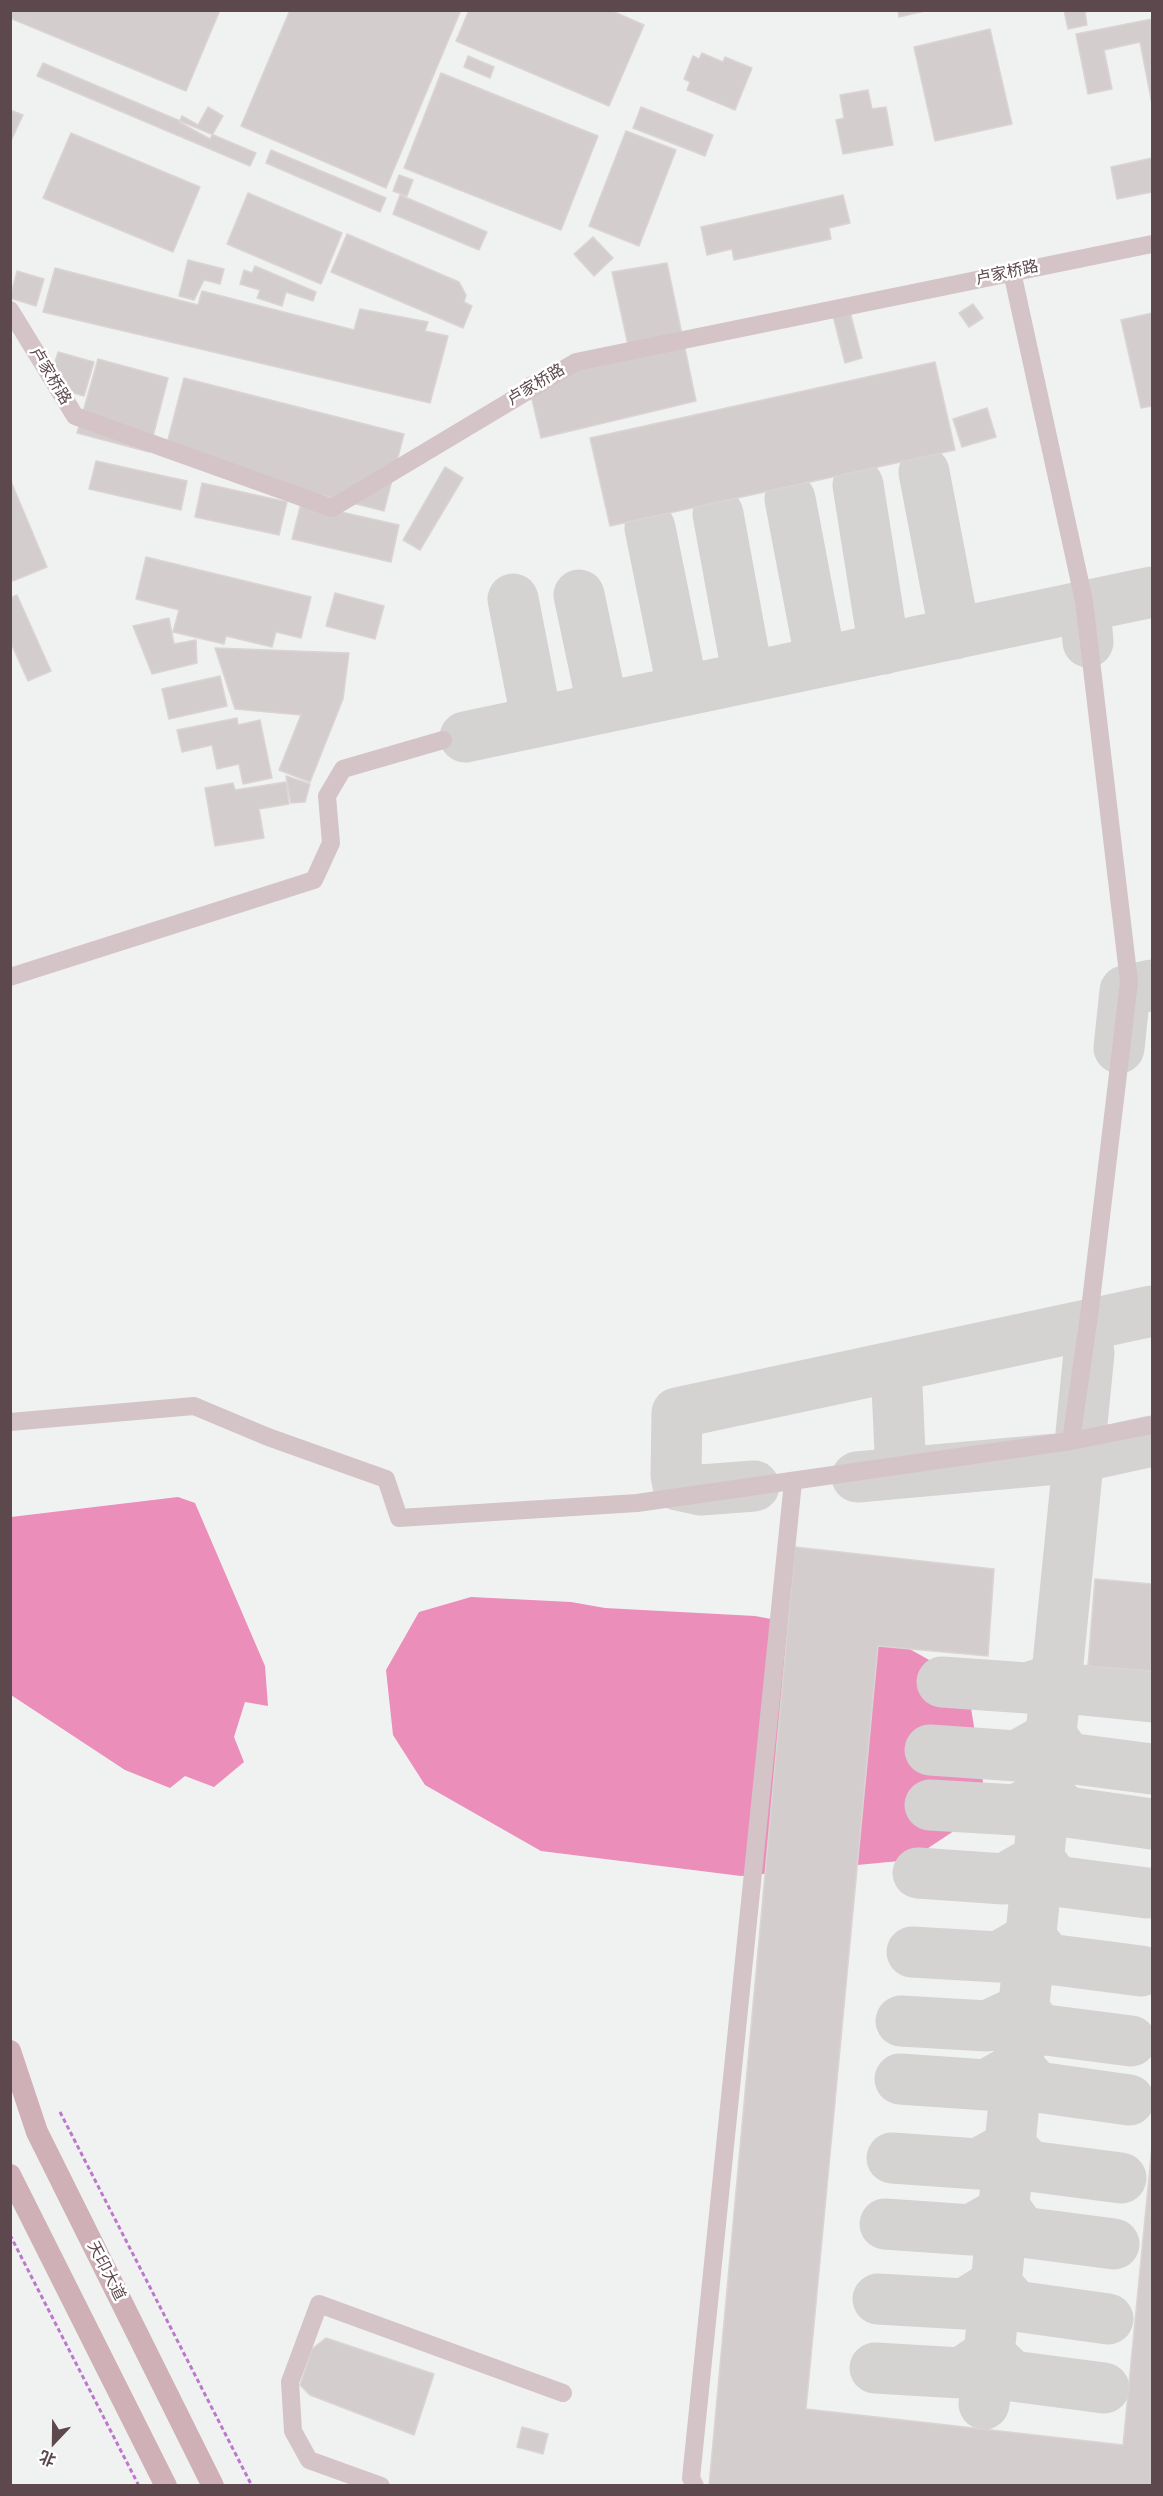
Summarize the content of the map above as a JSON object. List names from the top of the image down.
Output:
{
  "streets": {
    "main road": ["天印大道"],
    "street": ["卢家桥路"]
  },
  "north": "bottom"
}
